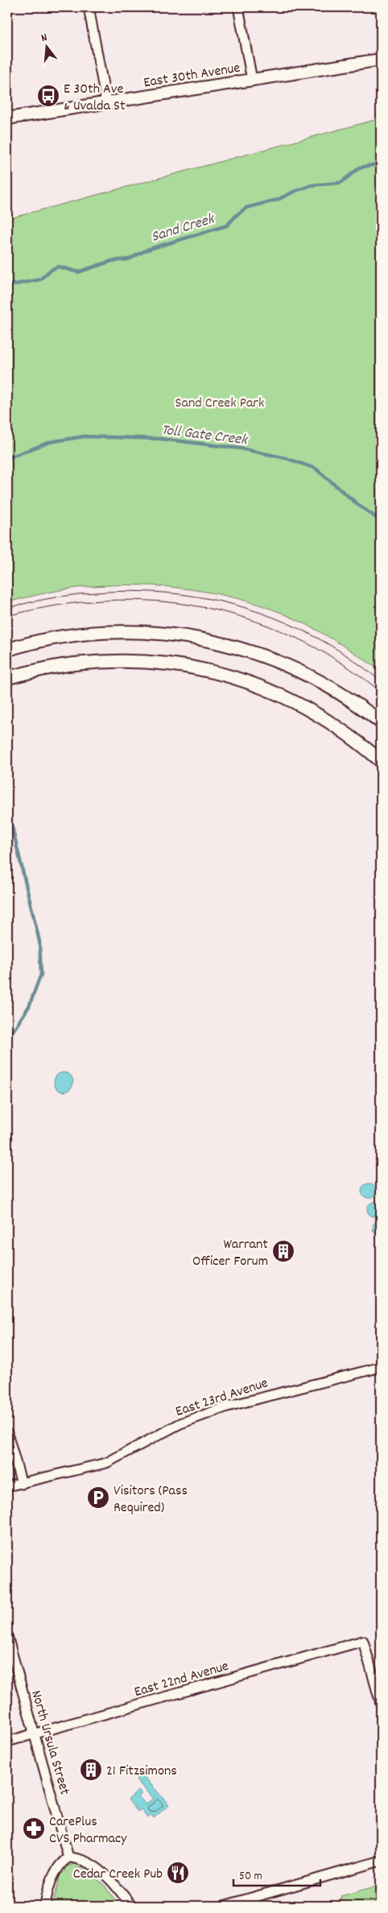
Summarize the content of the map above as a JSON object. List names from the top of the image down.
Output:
{
  "streets": {
    "street": [
      "East 30th Avenue",
      "East 23rd Avenue",
      "East 22nd Avenue",
      "North Ursula Street"
    ]
  },
  "crossings": [
    ["East 22nd Avenue", "North Ursula Street"]
  ],
  "water": ["Sand Creek", "Toll Gate Creek"],
  "parks": ["Sand Creek Park"],
  "places": {
    "bus stop": ["E 30th Ave & Uvalda St"],
    "building": ["Warrant Officer Forum", "21 Fitzsimons"],
    "parking": ["Visitors (Pass Required)"],
    "pharmacy": ["CarePlus CVS Pharmacy"],
    "restaurant": ["Cedar Creek Pub"]
  },
  "scale_bar": "50 m",
  "north": "top"
}
